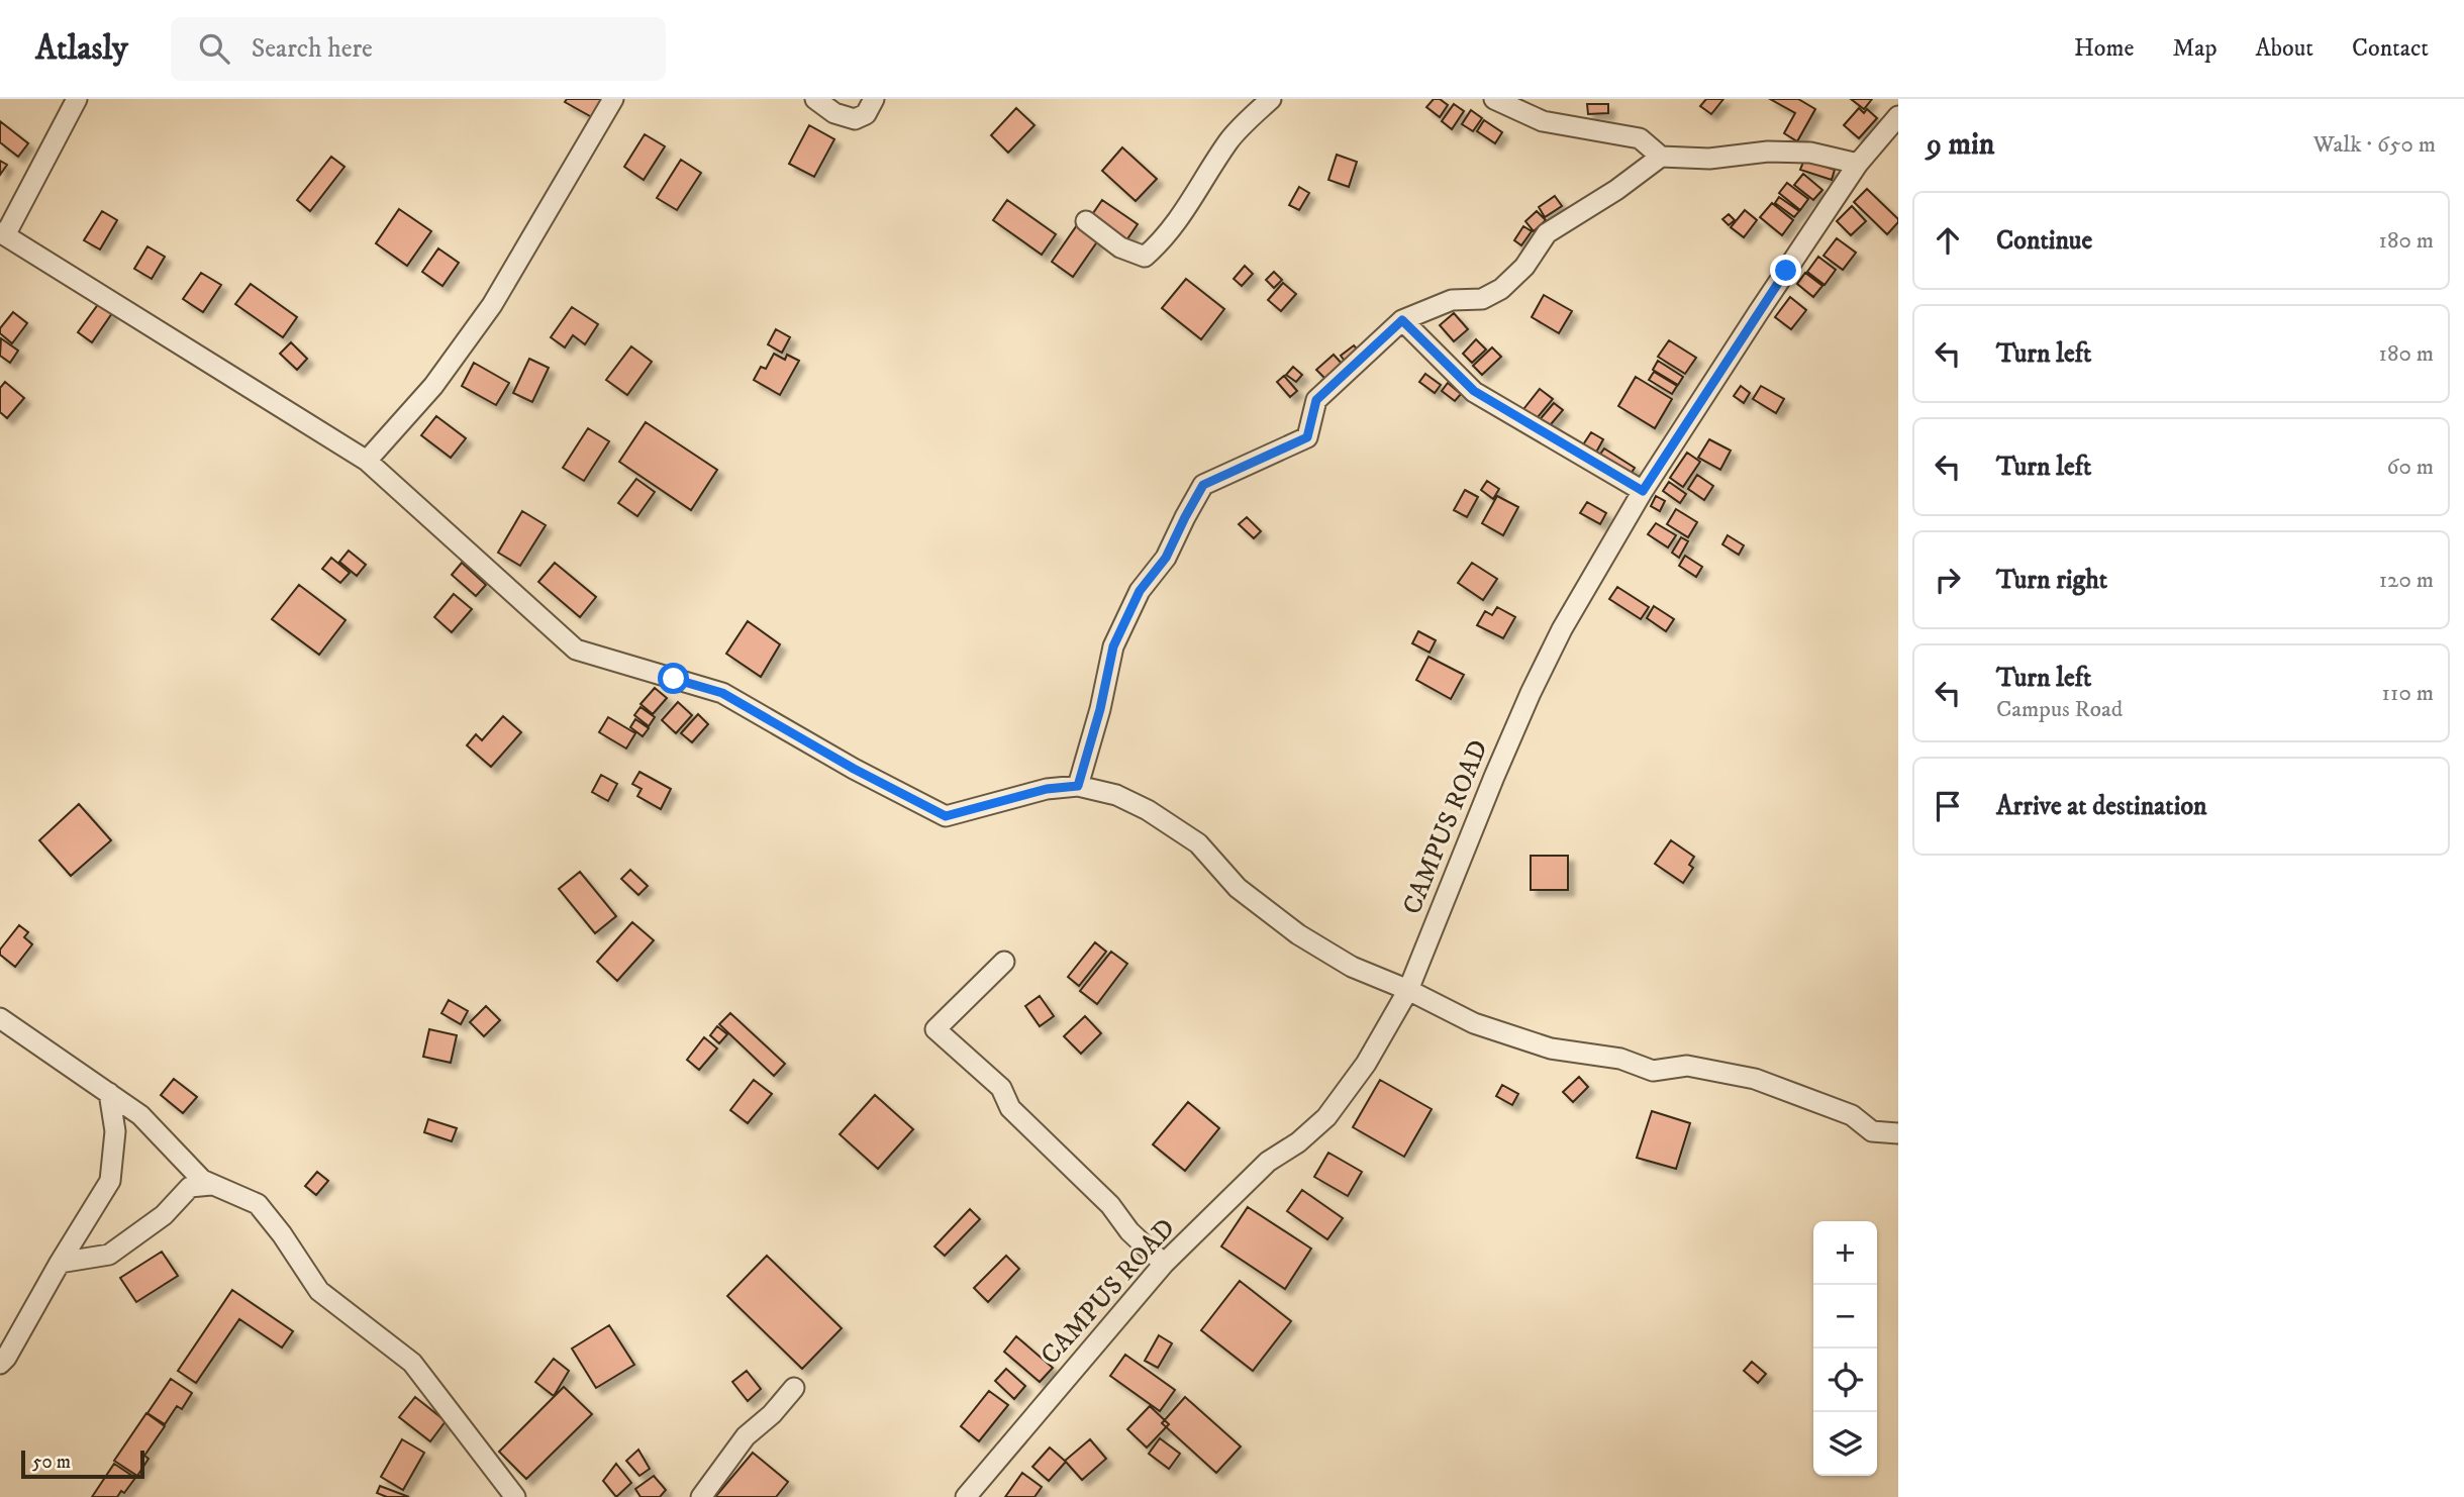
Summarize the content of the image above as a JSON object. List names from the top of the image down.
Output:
{
  "streets": {
    "street": ["CAMPUS ROAD"]
  },
  "scale_bar": "50 m",
  "page": {
    "header": "Atlasly",
    "search": "Search here",
    "nav": [
      "Home",
      "Map",
      "About",
      "Contact"
    ],
    "heading": ["9 min", "Walk · 650 m"],
    "list": [
      ["Continue", "180 m"],
      ["Turn left", "180 m"],
      ["Turn left", "60 m"],
      ["Turn right", "120 m"],
      ["Turn left", "Campus Road", "110 m"],
      "Arrive at destination"
    ],
    "map_buttons": ["+", "−"],
    "scale": "50 m"
  }
}
